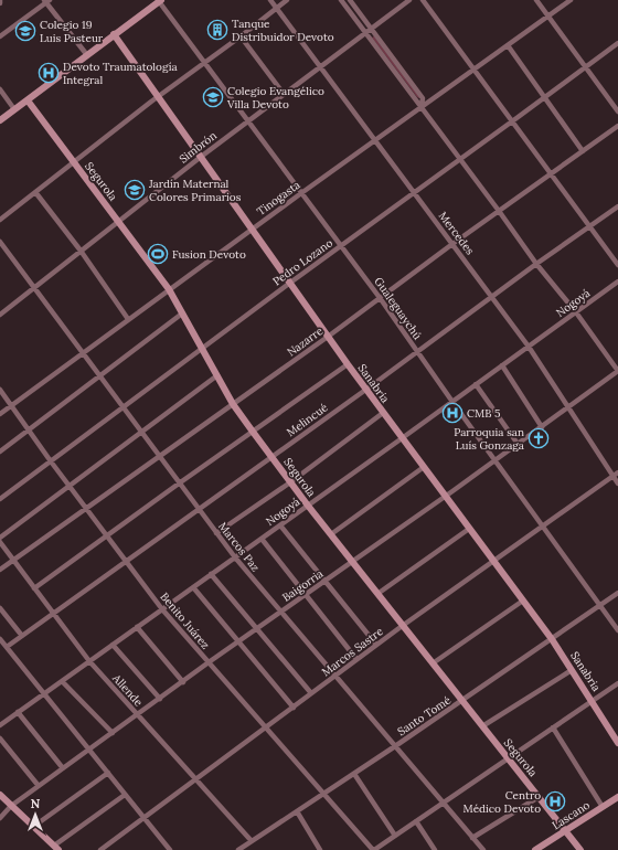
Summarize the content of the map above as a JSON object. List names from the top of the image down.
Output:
{
  "streets": {
    "street": [
      "Simbrón",
      "Segurola",
      "Tinogasta",
      "Mercedes",
      "Pedro Lozano",
      "Nogoyá",
      "Gualeguaychú",
      "Nazarre",
      "Sanabria",
      "Melincué",
      "Marcos Paz",
      "Baigorria",
      "Benito Juárez",
      "Marcos Sastre",
      "Allende",
      "Santo Tomé",
      "Lascano"
    ]
  },
  "crossings": [
    ["Simbrón", "Segurola"],
    ["Simbrón", "Mercedes"],
    ["Simbrón", "Gualeguaychú"],
    ["Simbrón", "Sanabria"],
    ["Simbrón", "Marcos Paz"],
    ["Segurola", "Tinogasta"],
    ["Segurola", "Pedro Lozano"],
    ["Segurola", "Nogoyá"],
    ["Segurola", "Nazarre"],
    ["Segurola", "Melincué"],
    ["Segurola", "Baigorria"],
    ["Segurola", "Marcos Sastre"],
    ["Segurola", "Santo Tomé"],
    ["Segurola", "Lascano"],
    ["Tinogasta", "Mercedes"],
    ["Tinogasta", "Gualeguaychú"],
    ["Tinogasta", "Sanabria"],
    ["Tinogasta", "Marcos Paz"],
    ["Tinogasta", "Benito Juárez"],
    ["Mercedes", "Pedro Lozano"],
    ["Mercedes", "Nogoyá"],
    ["Mercedes", "Nazarre"],
    ["Mercedes", "Melincué"],
    ["Mercedes", "Baigorria"],
    ["Mercedes", "Marcos Sastre"],
    ["Pedro Lozano", "Gualeguaychú"],
    ["Pedro Lozano", "Sanabria"],
    ["Pedro Lozano", "Marcos Paz"],
    ["Pedro Lozano", "Benito Juárez"],
    ["Nogoyá", "Gualeguaychú"],
    ["Nogoyá", "Sanabria"],
    ["Nogoyá", "Marcos Paz"],
    ["Nogoyá", "Benito Juárez"],
    ["Nogoyá", "Allende"],
    ["Gualeguaychú", "Nazarre"],
    ["Gualeguaychú", "Melincué"],
    ["Gualeguaychú", "Baigorria"],
    ["Gualeguaychú", "Marcos Sastre"],
    ["Gualeguaychú", "Santo Tomé"],
    ["Nazarre", "Sanabria"],
    ["Nazarre", "Marcos Paz"],
    ["Nazarre", "Benito Juárez"],
    ["Nazarre", "Allende"],
    ["Sanabria", "Melincué"],
    ["Sanabria", "Baigorria"],
    ["Sanabria", "Marcos Sastre"],
    ["Sanabria", "Santo Tomé"],
    ["Melincué", "Marcos Paz"],
    ["Melincué", "Benito Juárez"],
    ["Melincué", "Allende"],
    ["Marcos Paz", "Baigorria"],
    ["Marcos Paz", "Marcos Sastre"],
    ["Marcos Paz", "Santo Tomé"],
    ["Baigorria", "Benito Juárez"],
    ["Baigorria", "Allende"],
    ["Benito Juárez", "Marcos Sastre"],
    ["Benito Juárez", "Santo Tomé"],
    ["Marcos Sastre", "Allende"],
    ["Allende", "Santo Tomé"]
  ],
  "places": {
    "building": ["Tanque Distribuidor Devoto"],
    "school or university": ["Colegio 19 Luis Pasteur", "Colegio Evangélico Villa Devoto", "Jardín Maternal Colores Primarios"],
    "hospital": ["Devoto Traumatología Integral", "CMB 5", "Centro Médico Devoto"],
    "sports": ["Fusion Devoto"],
    "church": ["Parroquia san Luís Gonzaga"]
  },
  "north": "top"
}
